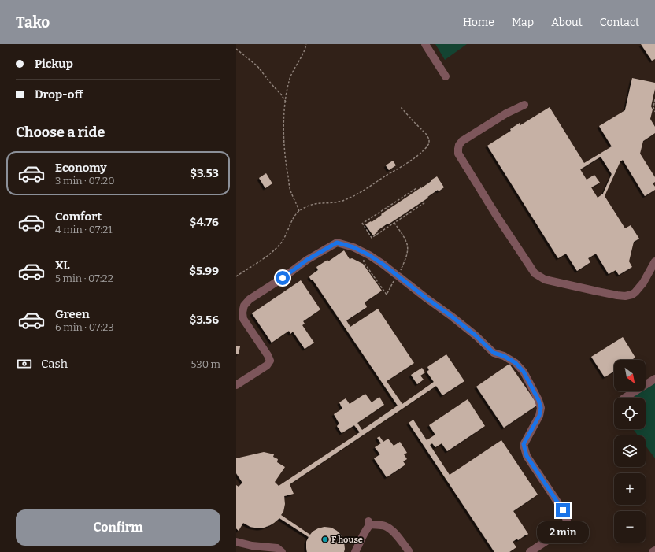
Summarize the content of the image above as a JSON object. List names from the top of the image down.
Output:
{
  "places": ["F house"],
  "north": "bottom right",
  "page": {
    "header": "Tako",
    "nav": [
      "Home",
      "Map",
      "About",
      "Contact"
    ],
    "banner": ["Pickup", "Drop-off"],
    "heading": "Choose a ride",
    "list": [
      {
        "name": "Economy",
        "note": "3 min · 07:20",
        "value": "$3.53"
      },
      {
        "name": "Comfort",
        "note": "4 min · 07:21",
        "value": "$4.76"
      },
      {
        "name": "XL",
        "note": "5 min · 07:22",
        "value": "$5.99"
      },
      {
        "name": "Green",
        "note": "6 min · 07:23",
        "value": "$3.56"
      }
    ],
    "pay": ["Cash", "530 m"],
    "map_buttons": ["+", "−"],
    "buttons": "Confirm",
    "bubble": "2 min"
  }
}
